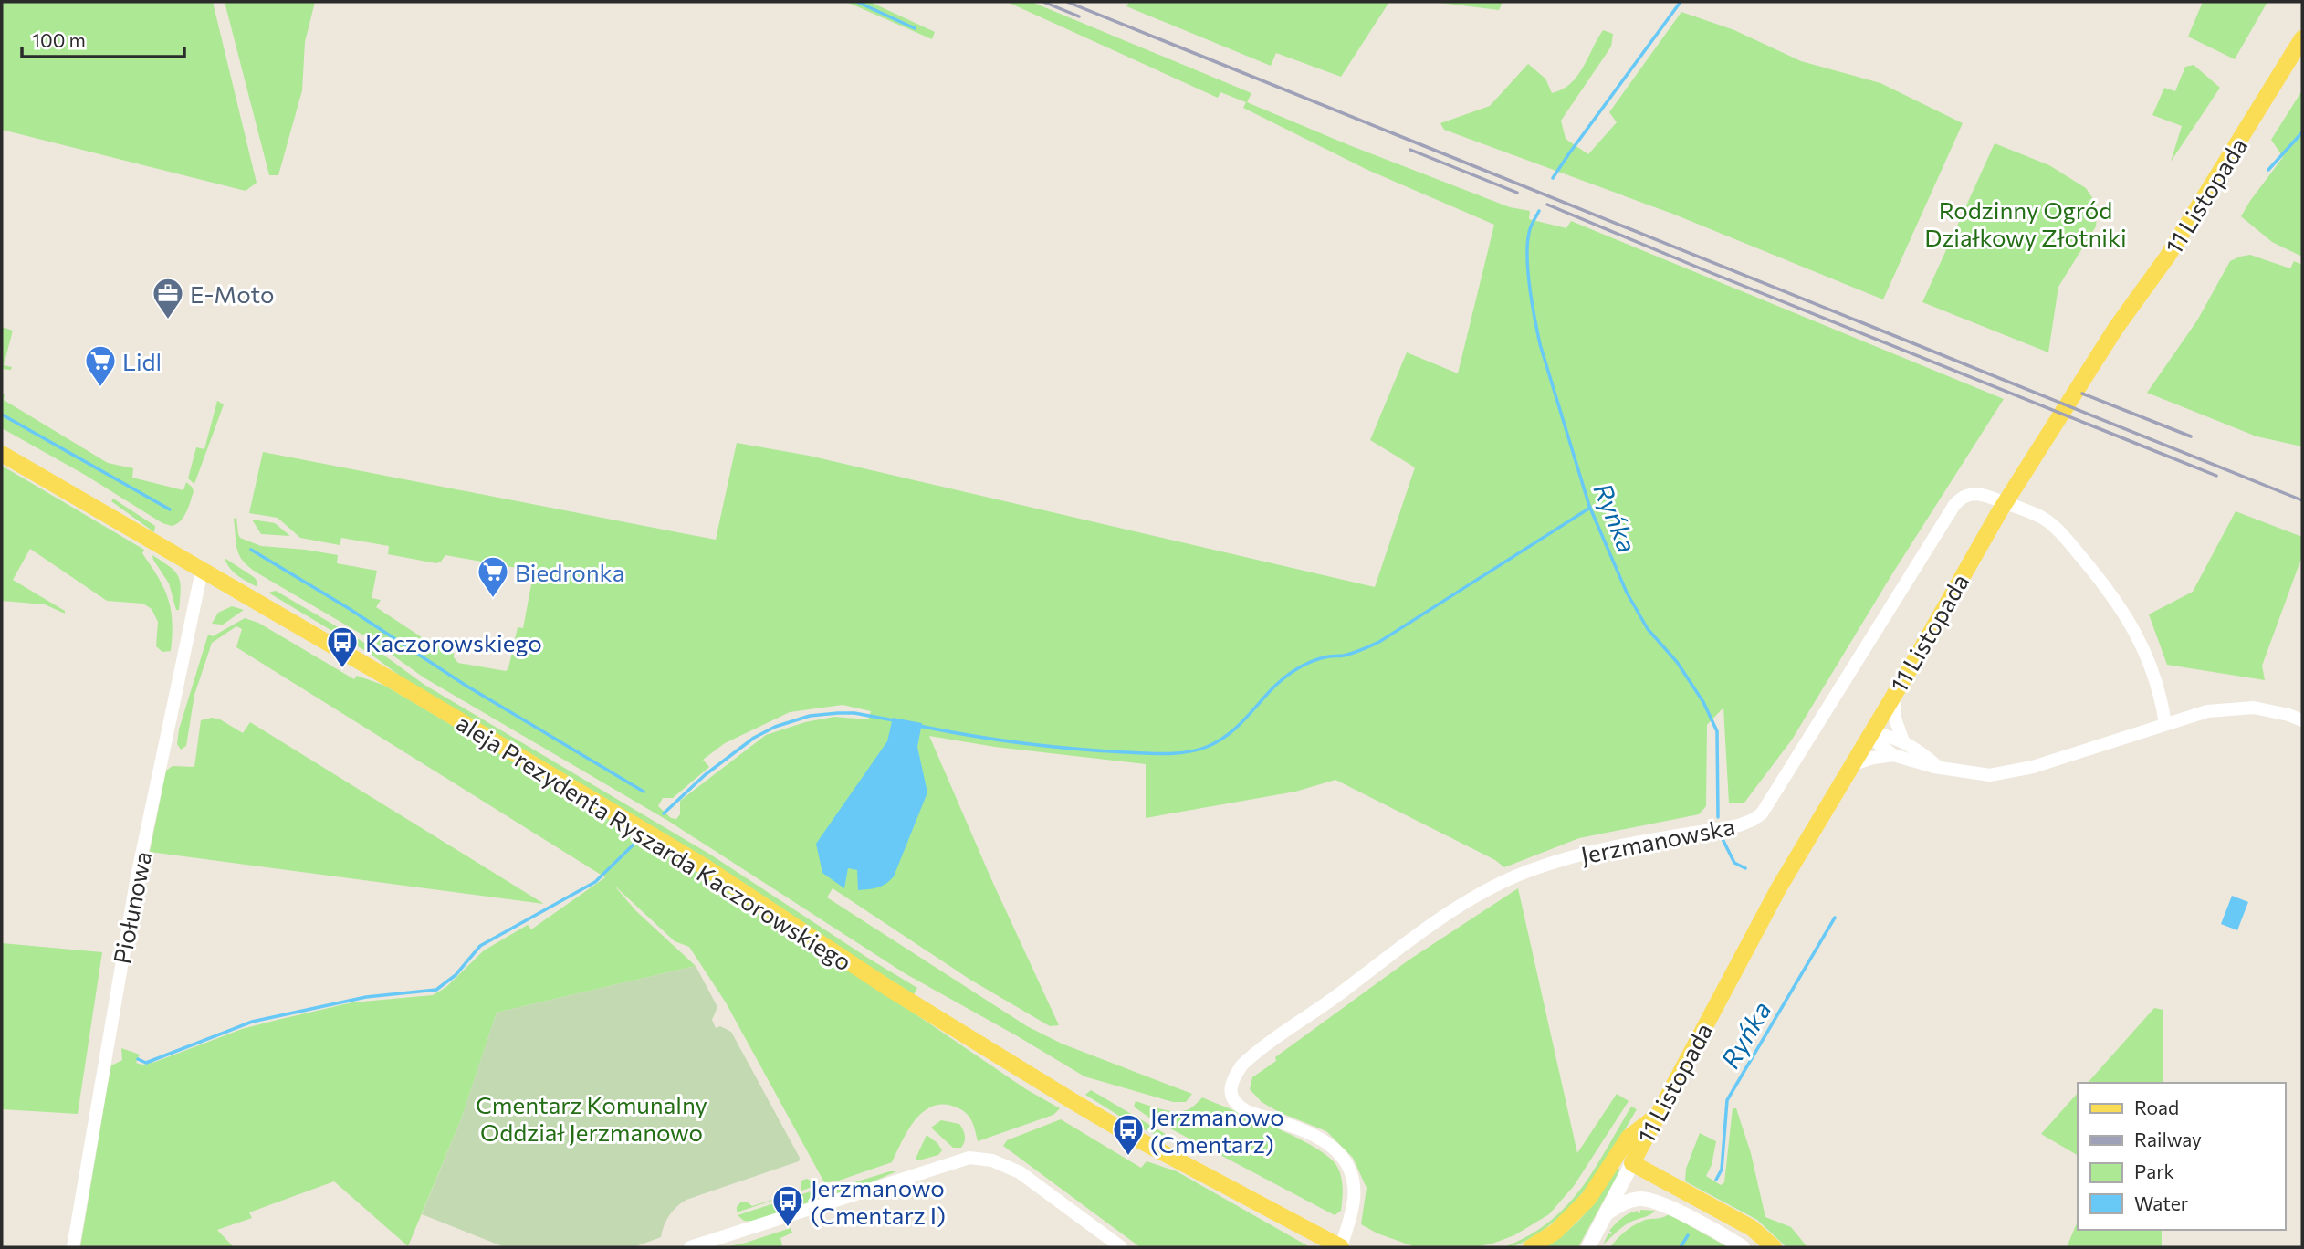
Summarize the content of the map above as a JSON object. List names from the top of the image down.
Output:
{
  "streets": {
    "main road": ["11 Listopada", "aleja Prezydenta Ryszarda Kaczorowskiego"],
    "street": ["Jerzmanowska", "Piołunowa"]
  },
  "crossings": [
    ["Jerzmanowska", "aleja Prezydenta Ryszarda Kaczorowskiego"],
    ["aleja Prezydenta Ryszarda Kaczorowskiego", "Piołunowa"]
  ],
  "water": ["Ryńka"],
  "parks": ["Rodzinny Ogród Działkowy Złotniki", "Cmentarz Komunalny Oddział Jerzmanowo"],
  "places": {
    "office": ["E-Moto"],
    "supermarket": ["Lidl", "Biedronka"],
    "bus stop": ["Kaczorowskiego", "Jerzmanowo (Cmentarz)", "Jerzmanowo (Cmentarz I)"]
  },
  "legend": [
    "Road",
    "Railway",
    "Park",
    "Water"
  ],
  "scale_bar": "100 m"
}
